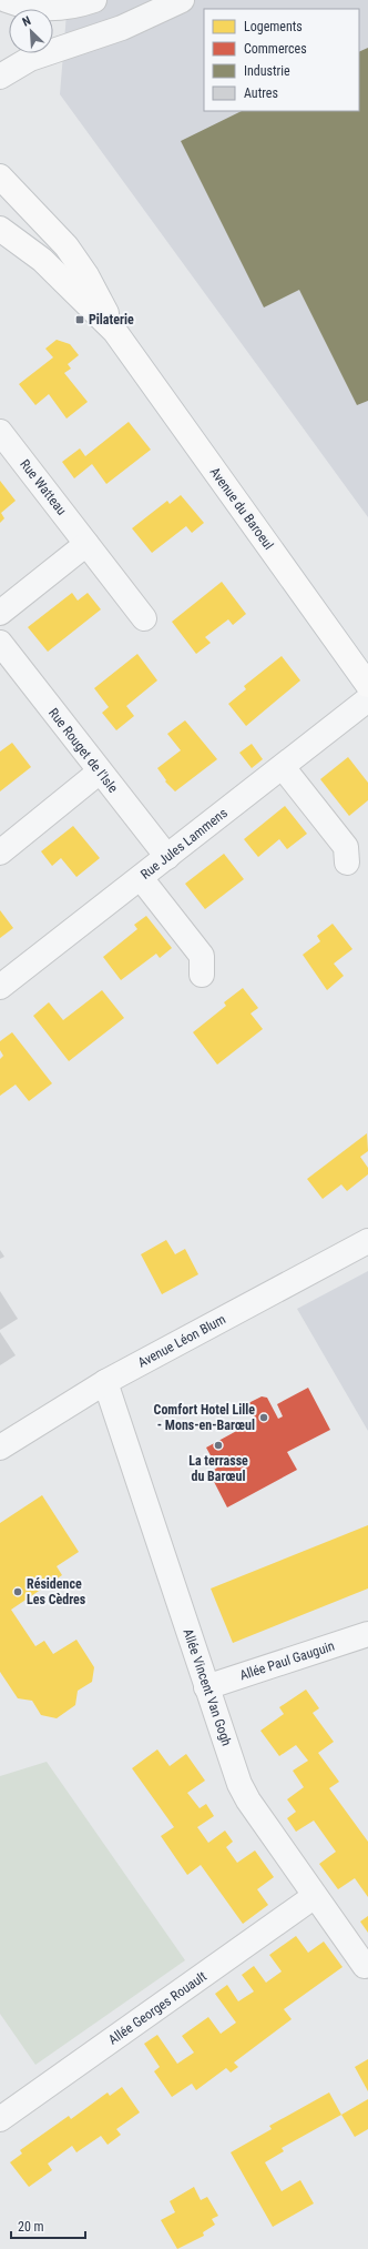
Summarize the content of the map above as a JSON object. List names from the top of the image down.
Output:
{
  "streets": {
    "main road": ["Avenue du Baroeul"],
    "street": [
      "Rue Watteau",
      "Rue Rouget de l'Isle",
      "Rue Jules Lammens",
      "Avenue Léon Blum",
      "Allée Paul Gauguin",
      "Allée Vincent Van Gogh",
      "Allée Georges Rouault"
    ]
  },
  "crossings": [
    ["Rue Rouget de l'Isle", "Rue Jules Lammens"],
    ["Avenue Léon Blum", "Allée Vincent Van Gogh"],
    ["Allée Paul Gauguin", "Allée Vincent Van Gogh"],
    ["Allée Vincent Van Gogh", "Allée Georges Rouault"]
  ],
  "places": {
    "transit": ["Pilaterie"],
    "other": ["Comfort Hotel Lille - Mons-en-Barœul", "La terrasse du Barœul", "Résidence Les Cèdres"]
  },
  "legend": [
    "Logements",
    "Commerces",
    "Industrie",
    "Autres"
  ],
  "scale_bar": "20 m",
  "north": "top left"
}
